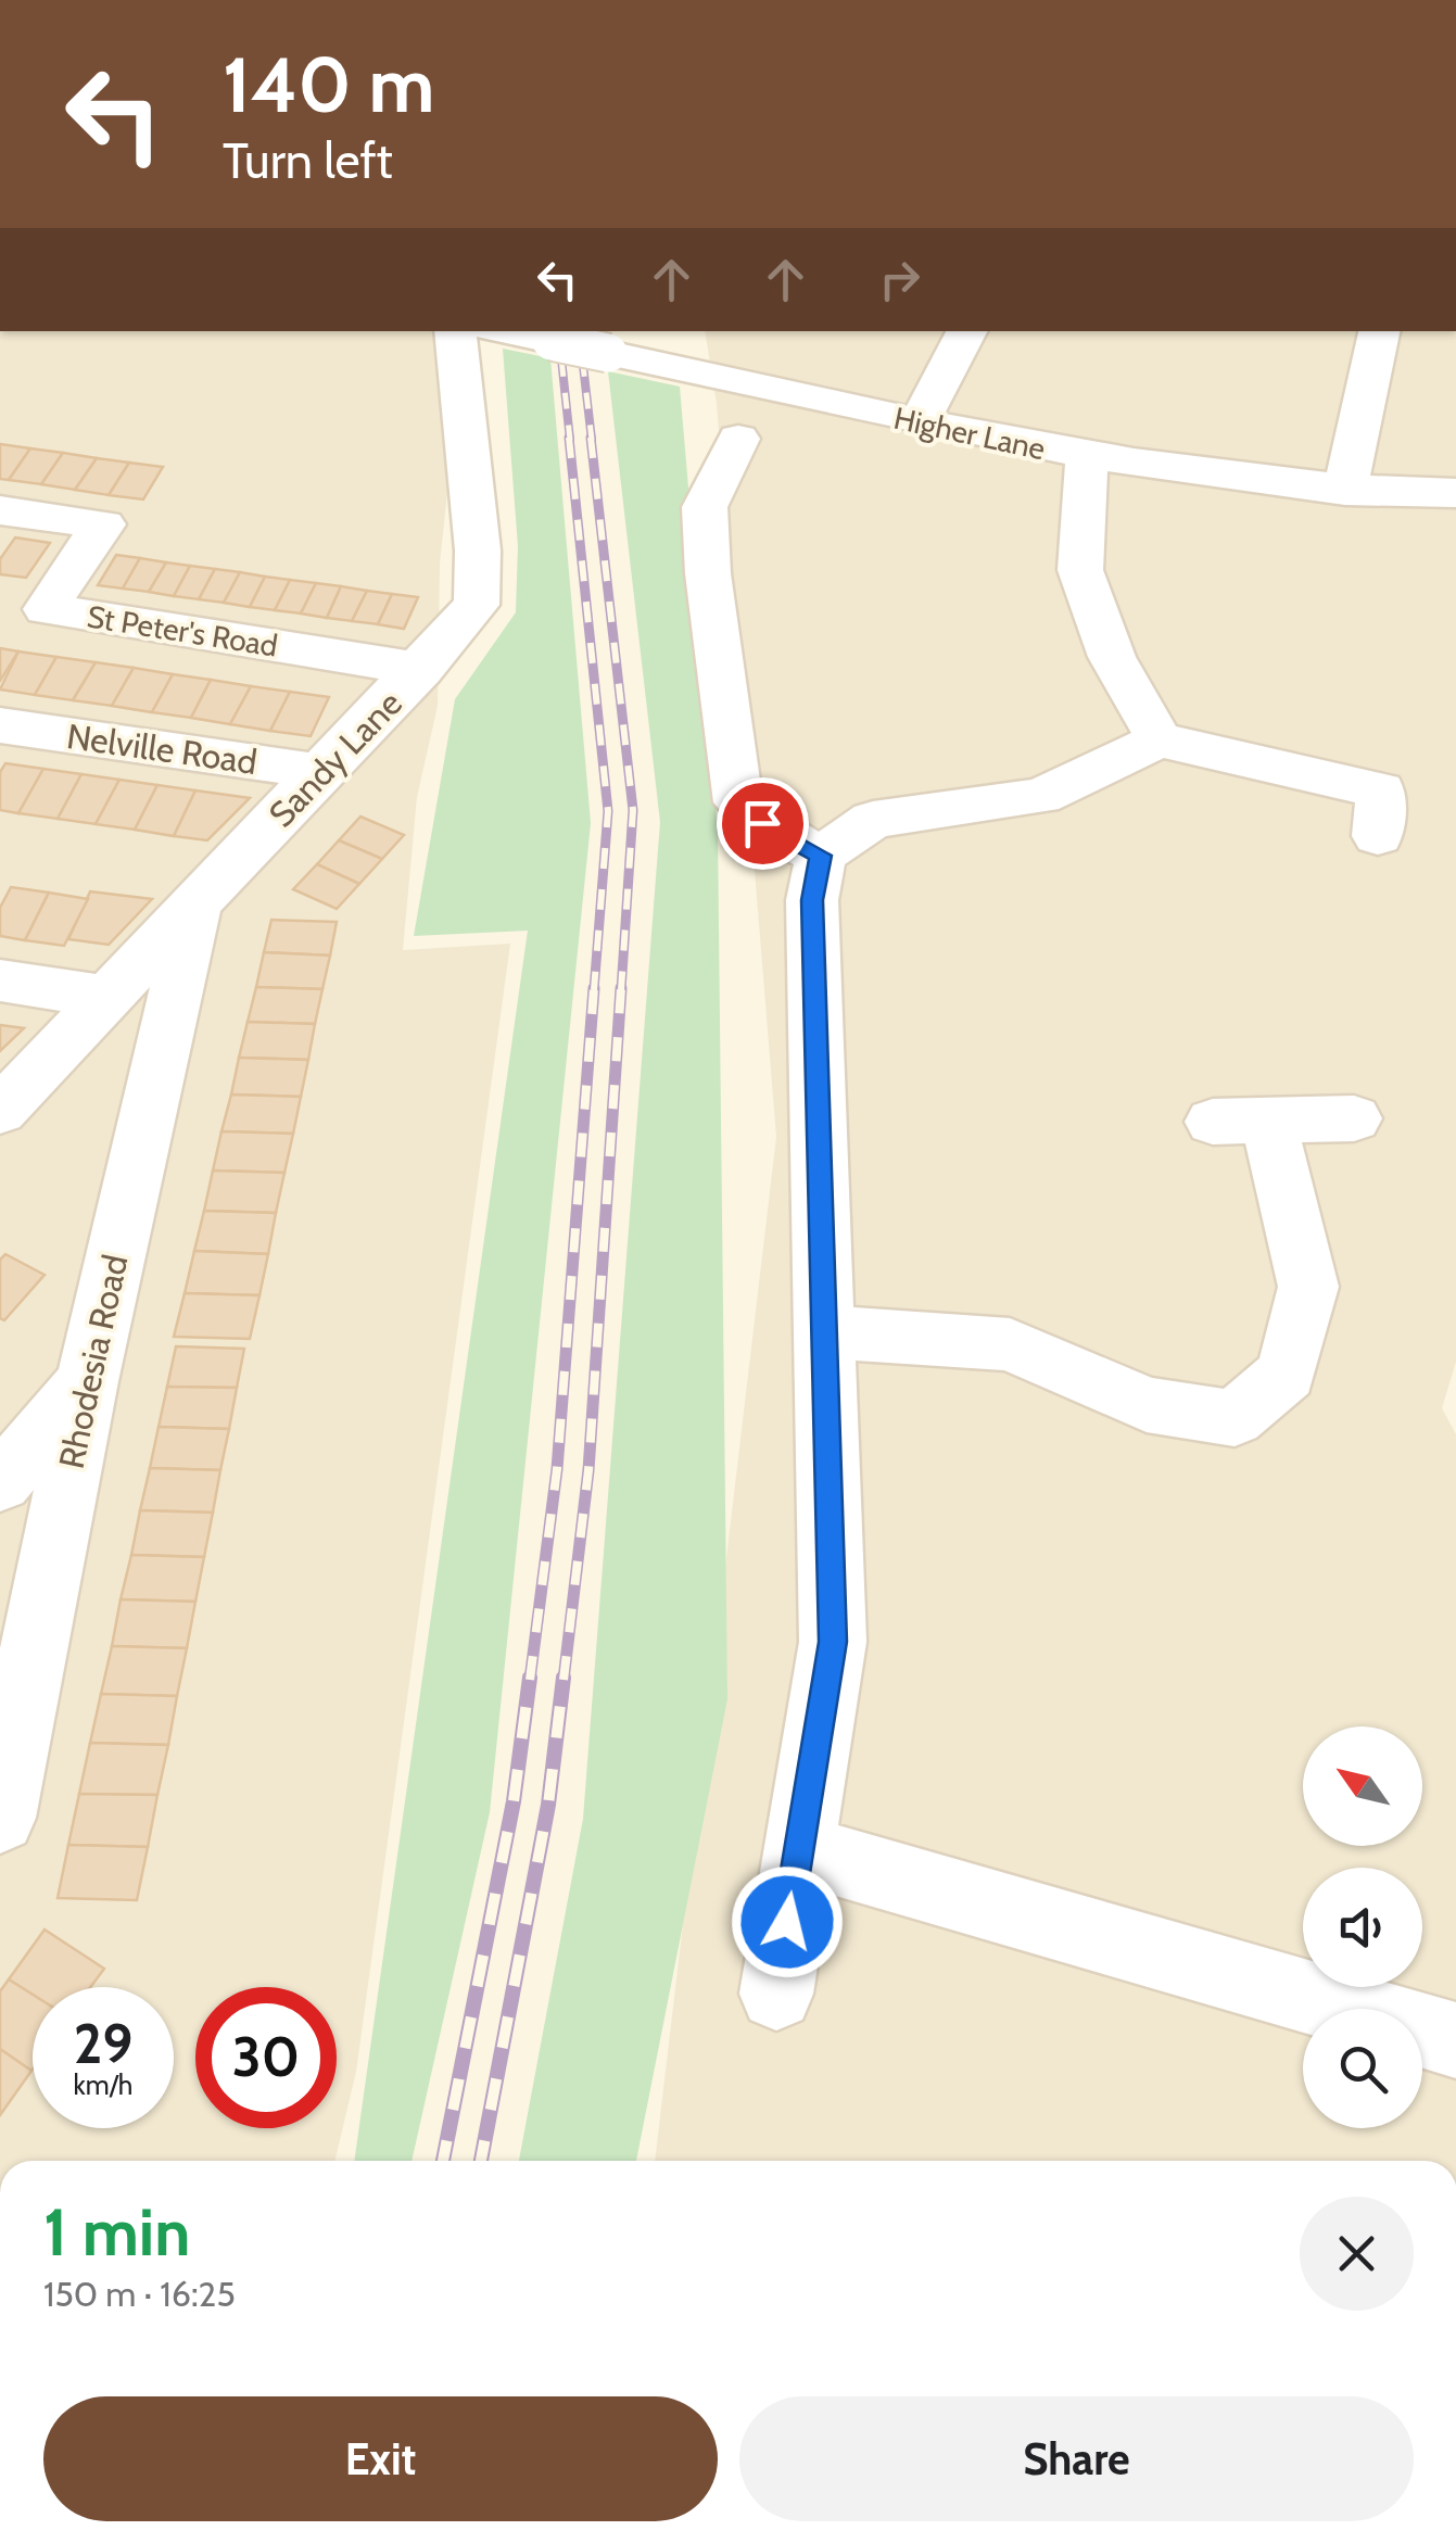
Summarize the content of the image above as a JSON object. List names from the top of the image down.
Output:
{
  "streets": {
    "street": [
      "Higher Lane",
      "St Peter's Road",
      "Nelville Road",
      "Sandy Lane",
      "Rhodesia Road"
    ]
  },
  "crossings": [
    ["St Peter's Road", "Sandy Lane"],
    ["Nelville Road", "Sandy Lane"],
    ["Sandy Lane", "Rhodesia Road"]
  ],
  "north": "top left",
  "page": {
    "turn": ["140 m", "Turn left"],
    "speed": "29 km/h",
    "limit": "30",
    "heading": ["1 min", "150 m · 16:25"],
    "buttons": ["Exit", "Share"]
  }
}
